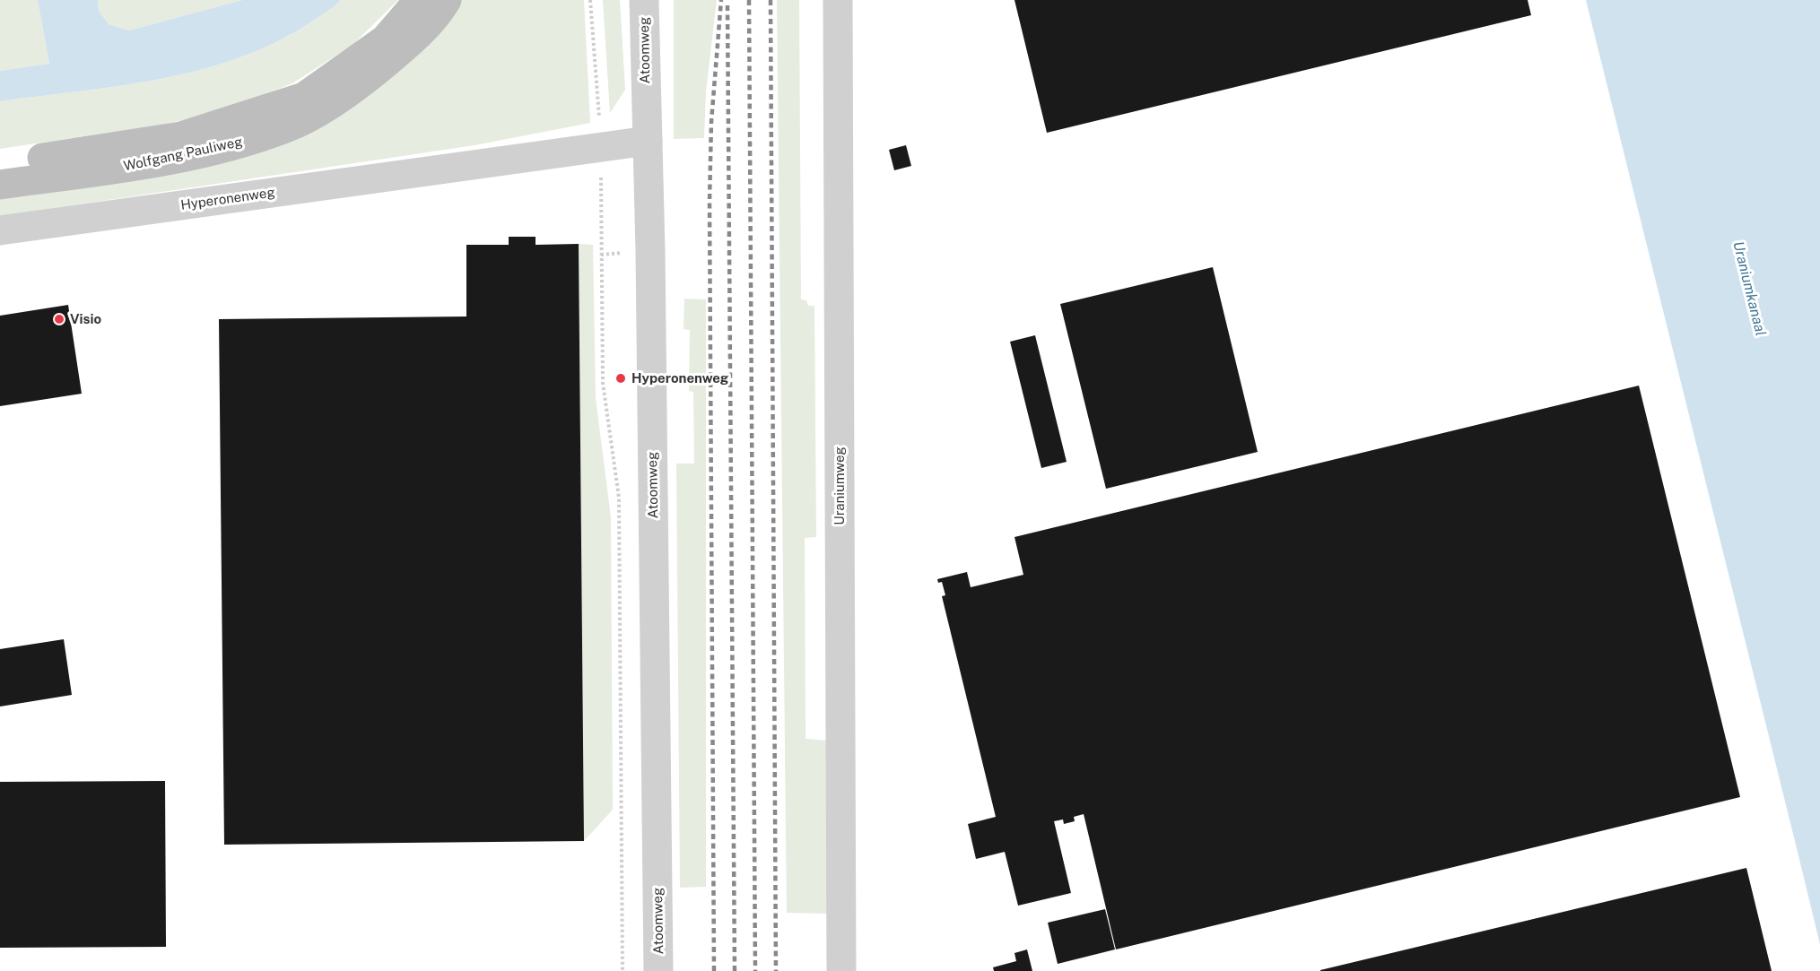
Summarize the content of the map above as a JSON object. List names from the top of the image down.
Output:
{
  "streets": {
    "main road": ["Wolfgang Pauliweg"],
    "street": ["Atoomweg", "Hyperonenweg", "Uraniumweg"]
  },
  "crossings": [
    ["Atoomweg", "Hyperonenweg"]
  ],
  "water": ["Uraniumkanaal"],
  "places": ["Visio", "Hyperonenweg"]
}
